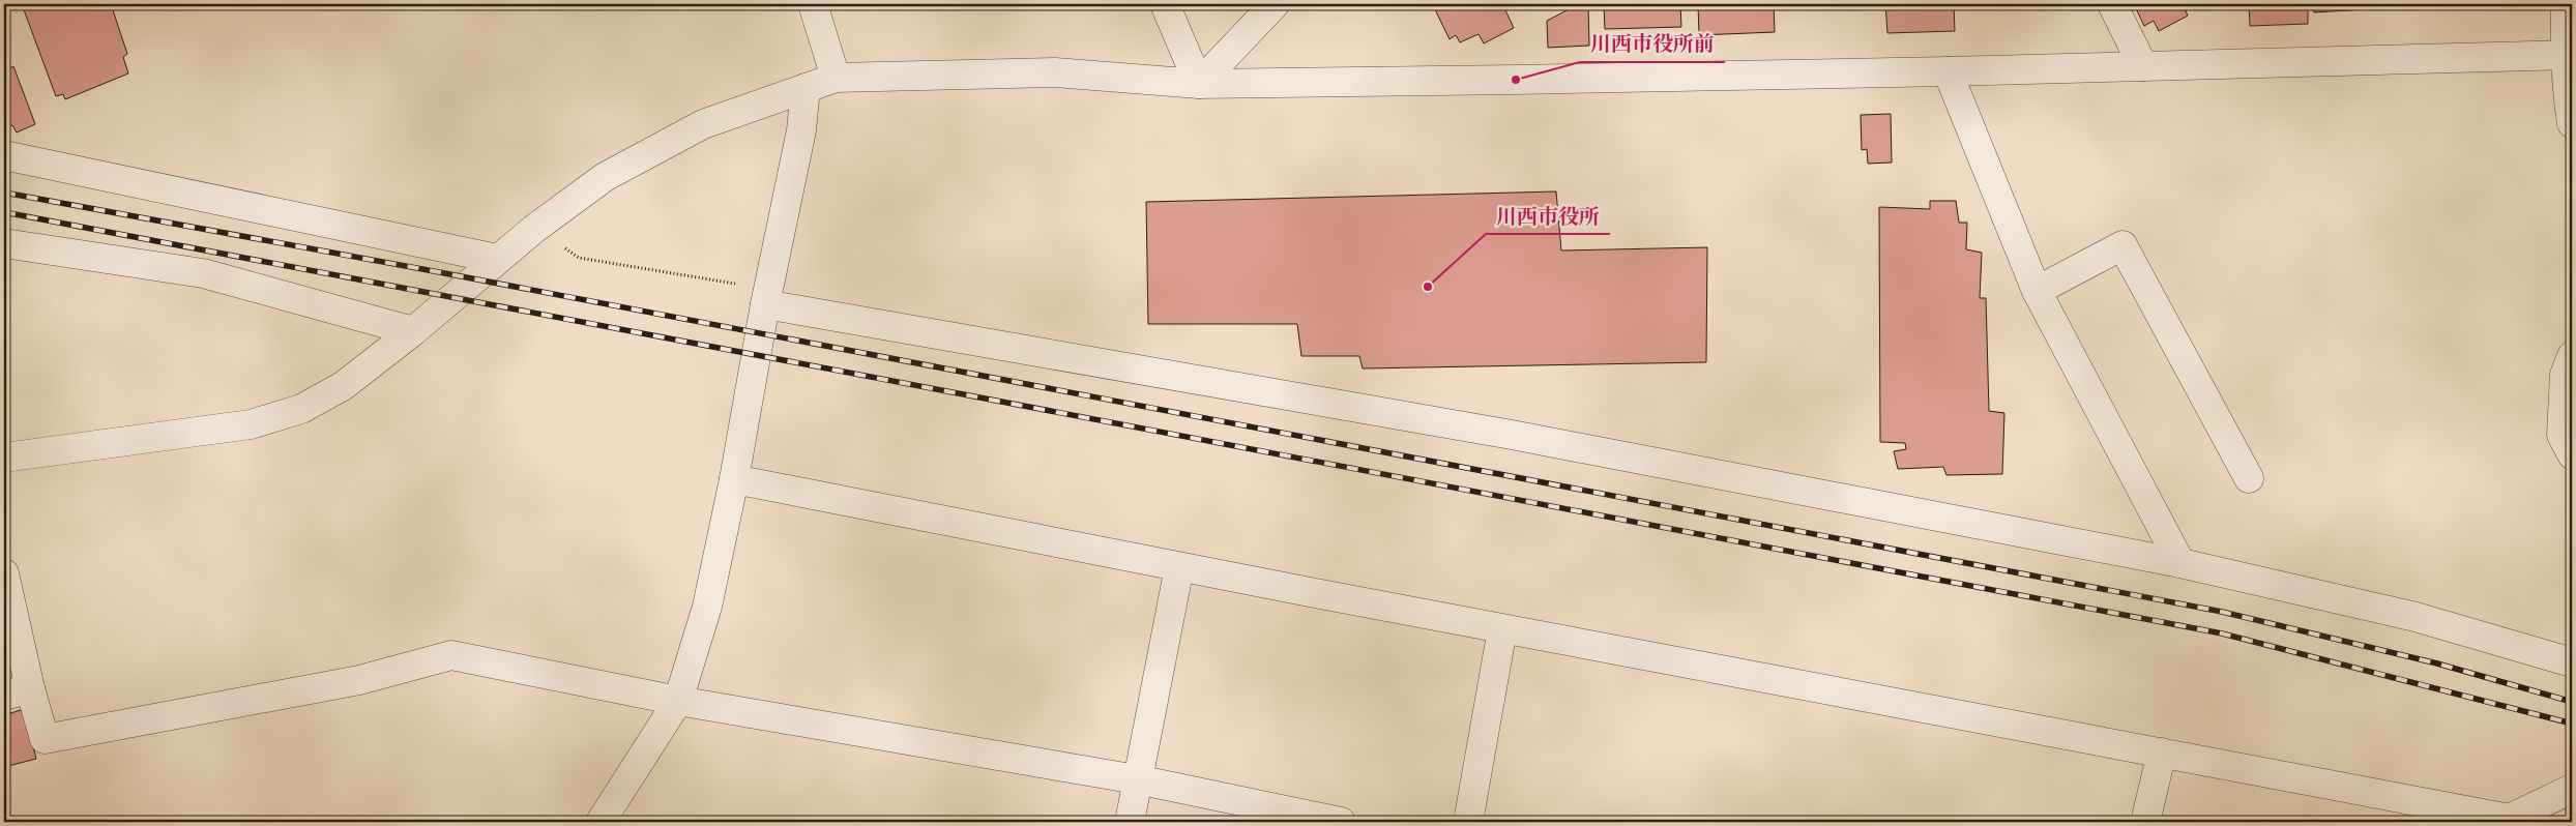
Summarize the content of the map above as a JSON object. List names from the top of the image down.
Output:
{
  "places": ["川西市役所前", "川西市役所"]
}
